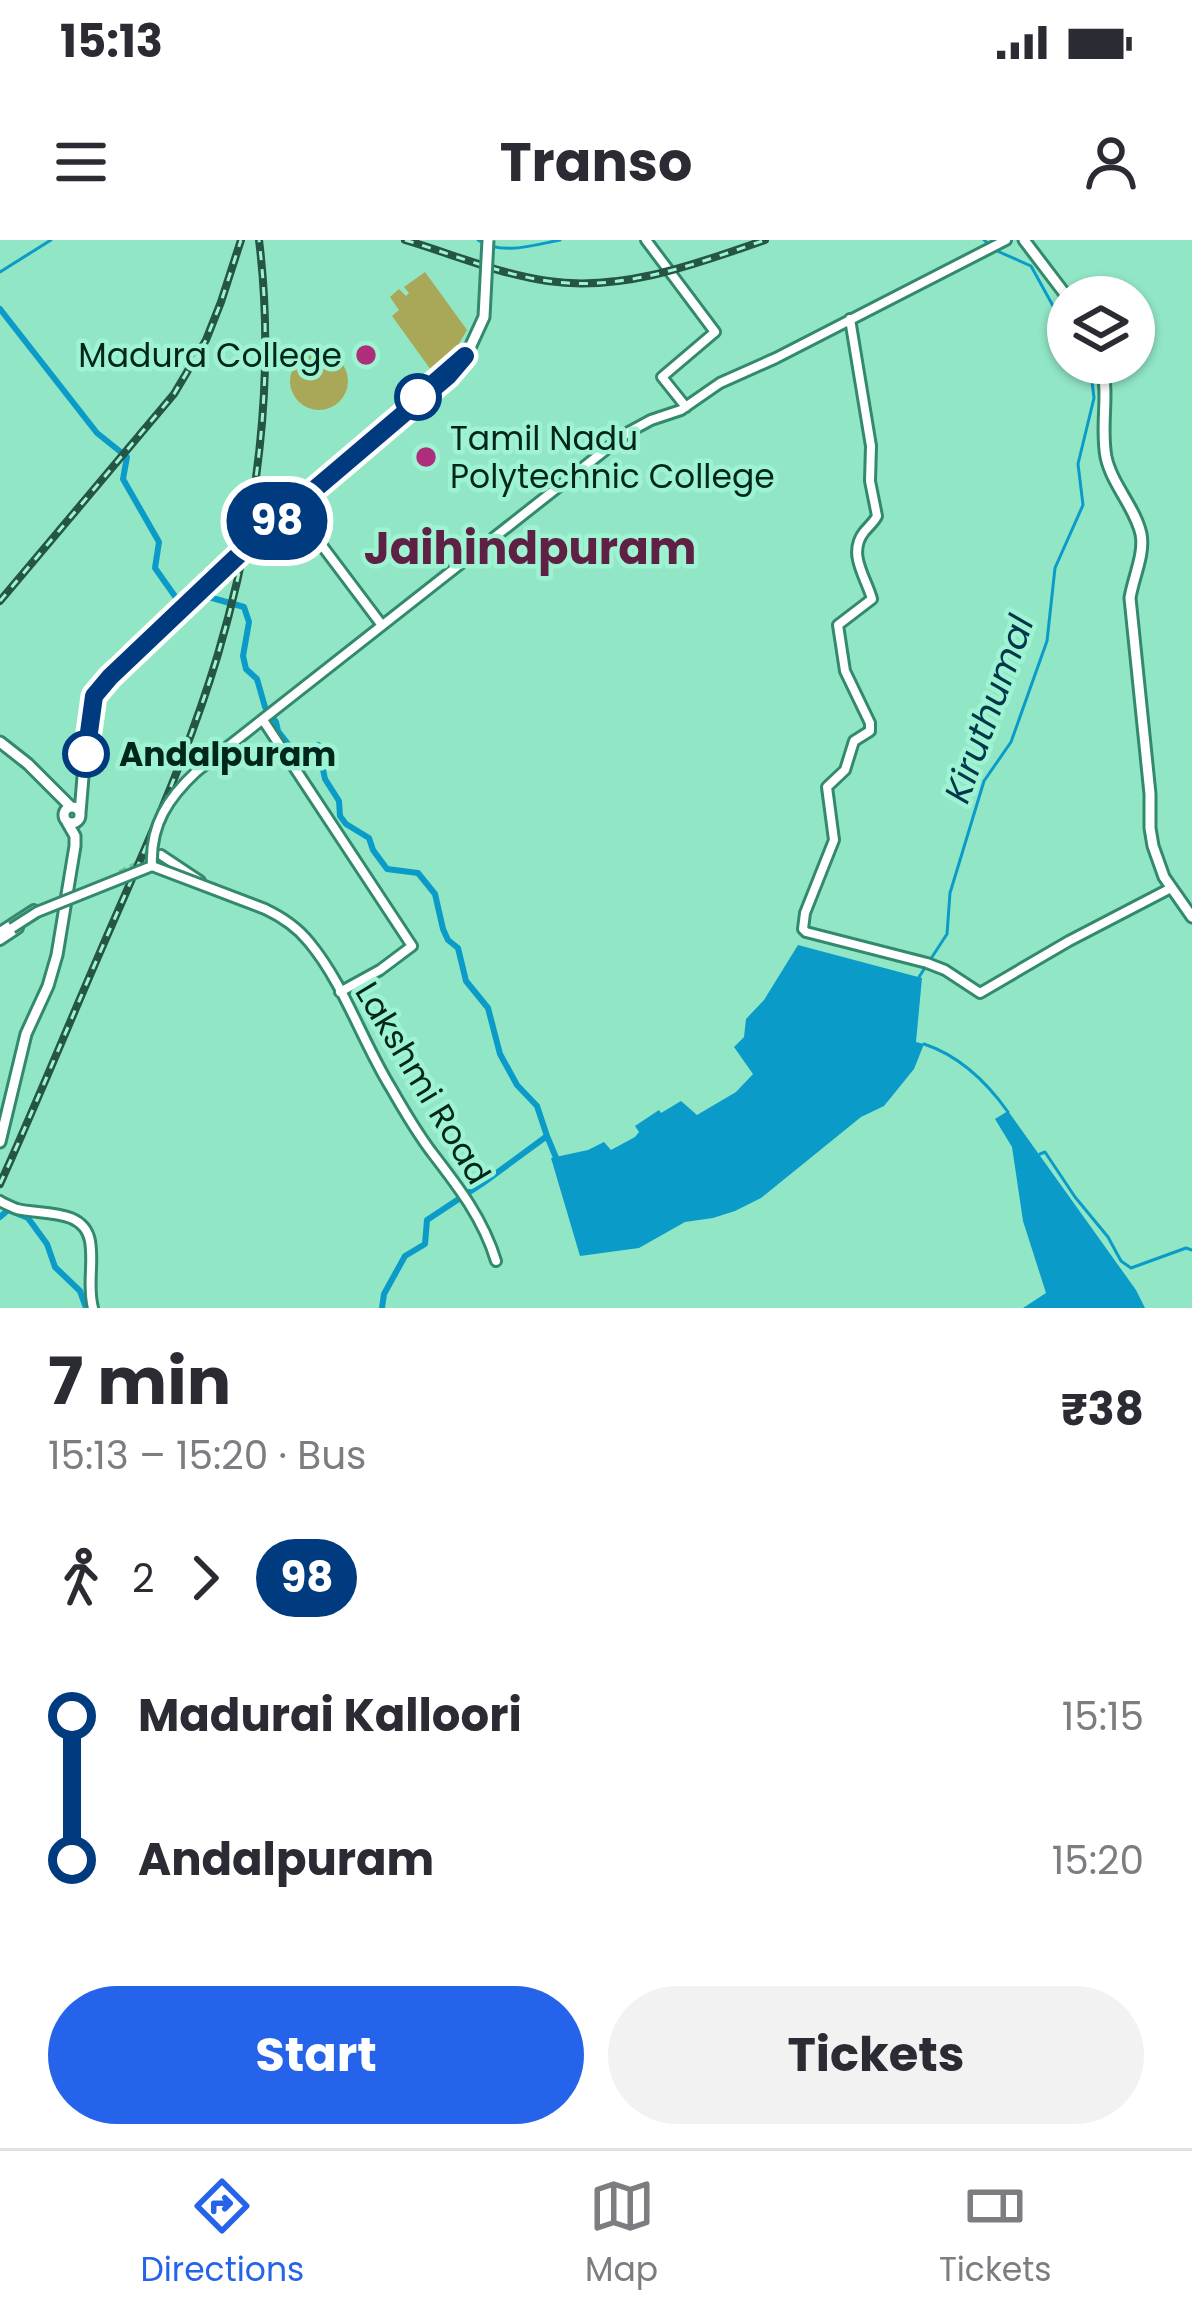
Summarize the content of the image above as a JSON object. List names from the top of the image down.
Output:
{
  "streets": {
    "street": ["Lakshmi Road"]
  },
  "districts": ["Jaihindpuram"],
  "water": ["Kiruthumal"],
  "places": ["Madura College", "Tamil Nadu Polytechnic College", "Andalpuram"],
  "lines": ["bus line 98"],
  "page": {
    "status": "15:13",
    "header": "Transo",
    "on_map": "98",
    "heading": ["7 min", "15:13 – 15:20 · Bus", "₹38"],
    "legs": ["2", "98"],
    "list": [
      {
        "name": "Madurai Kalloori",
        "value": "15:15"
      },
      {
        "name": "Andalpuram",
        "value": "15:20"
      }
    ],
    "buttons": ["Start", "Tickets"],
    "tabs": ["Directions", "Map", "Tickets"]
  }
}
